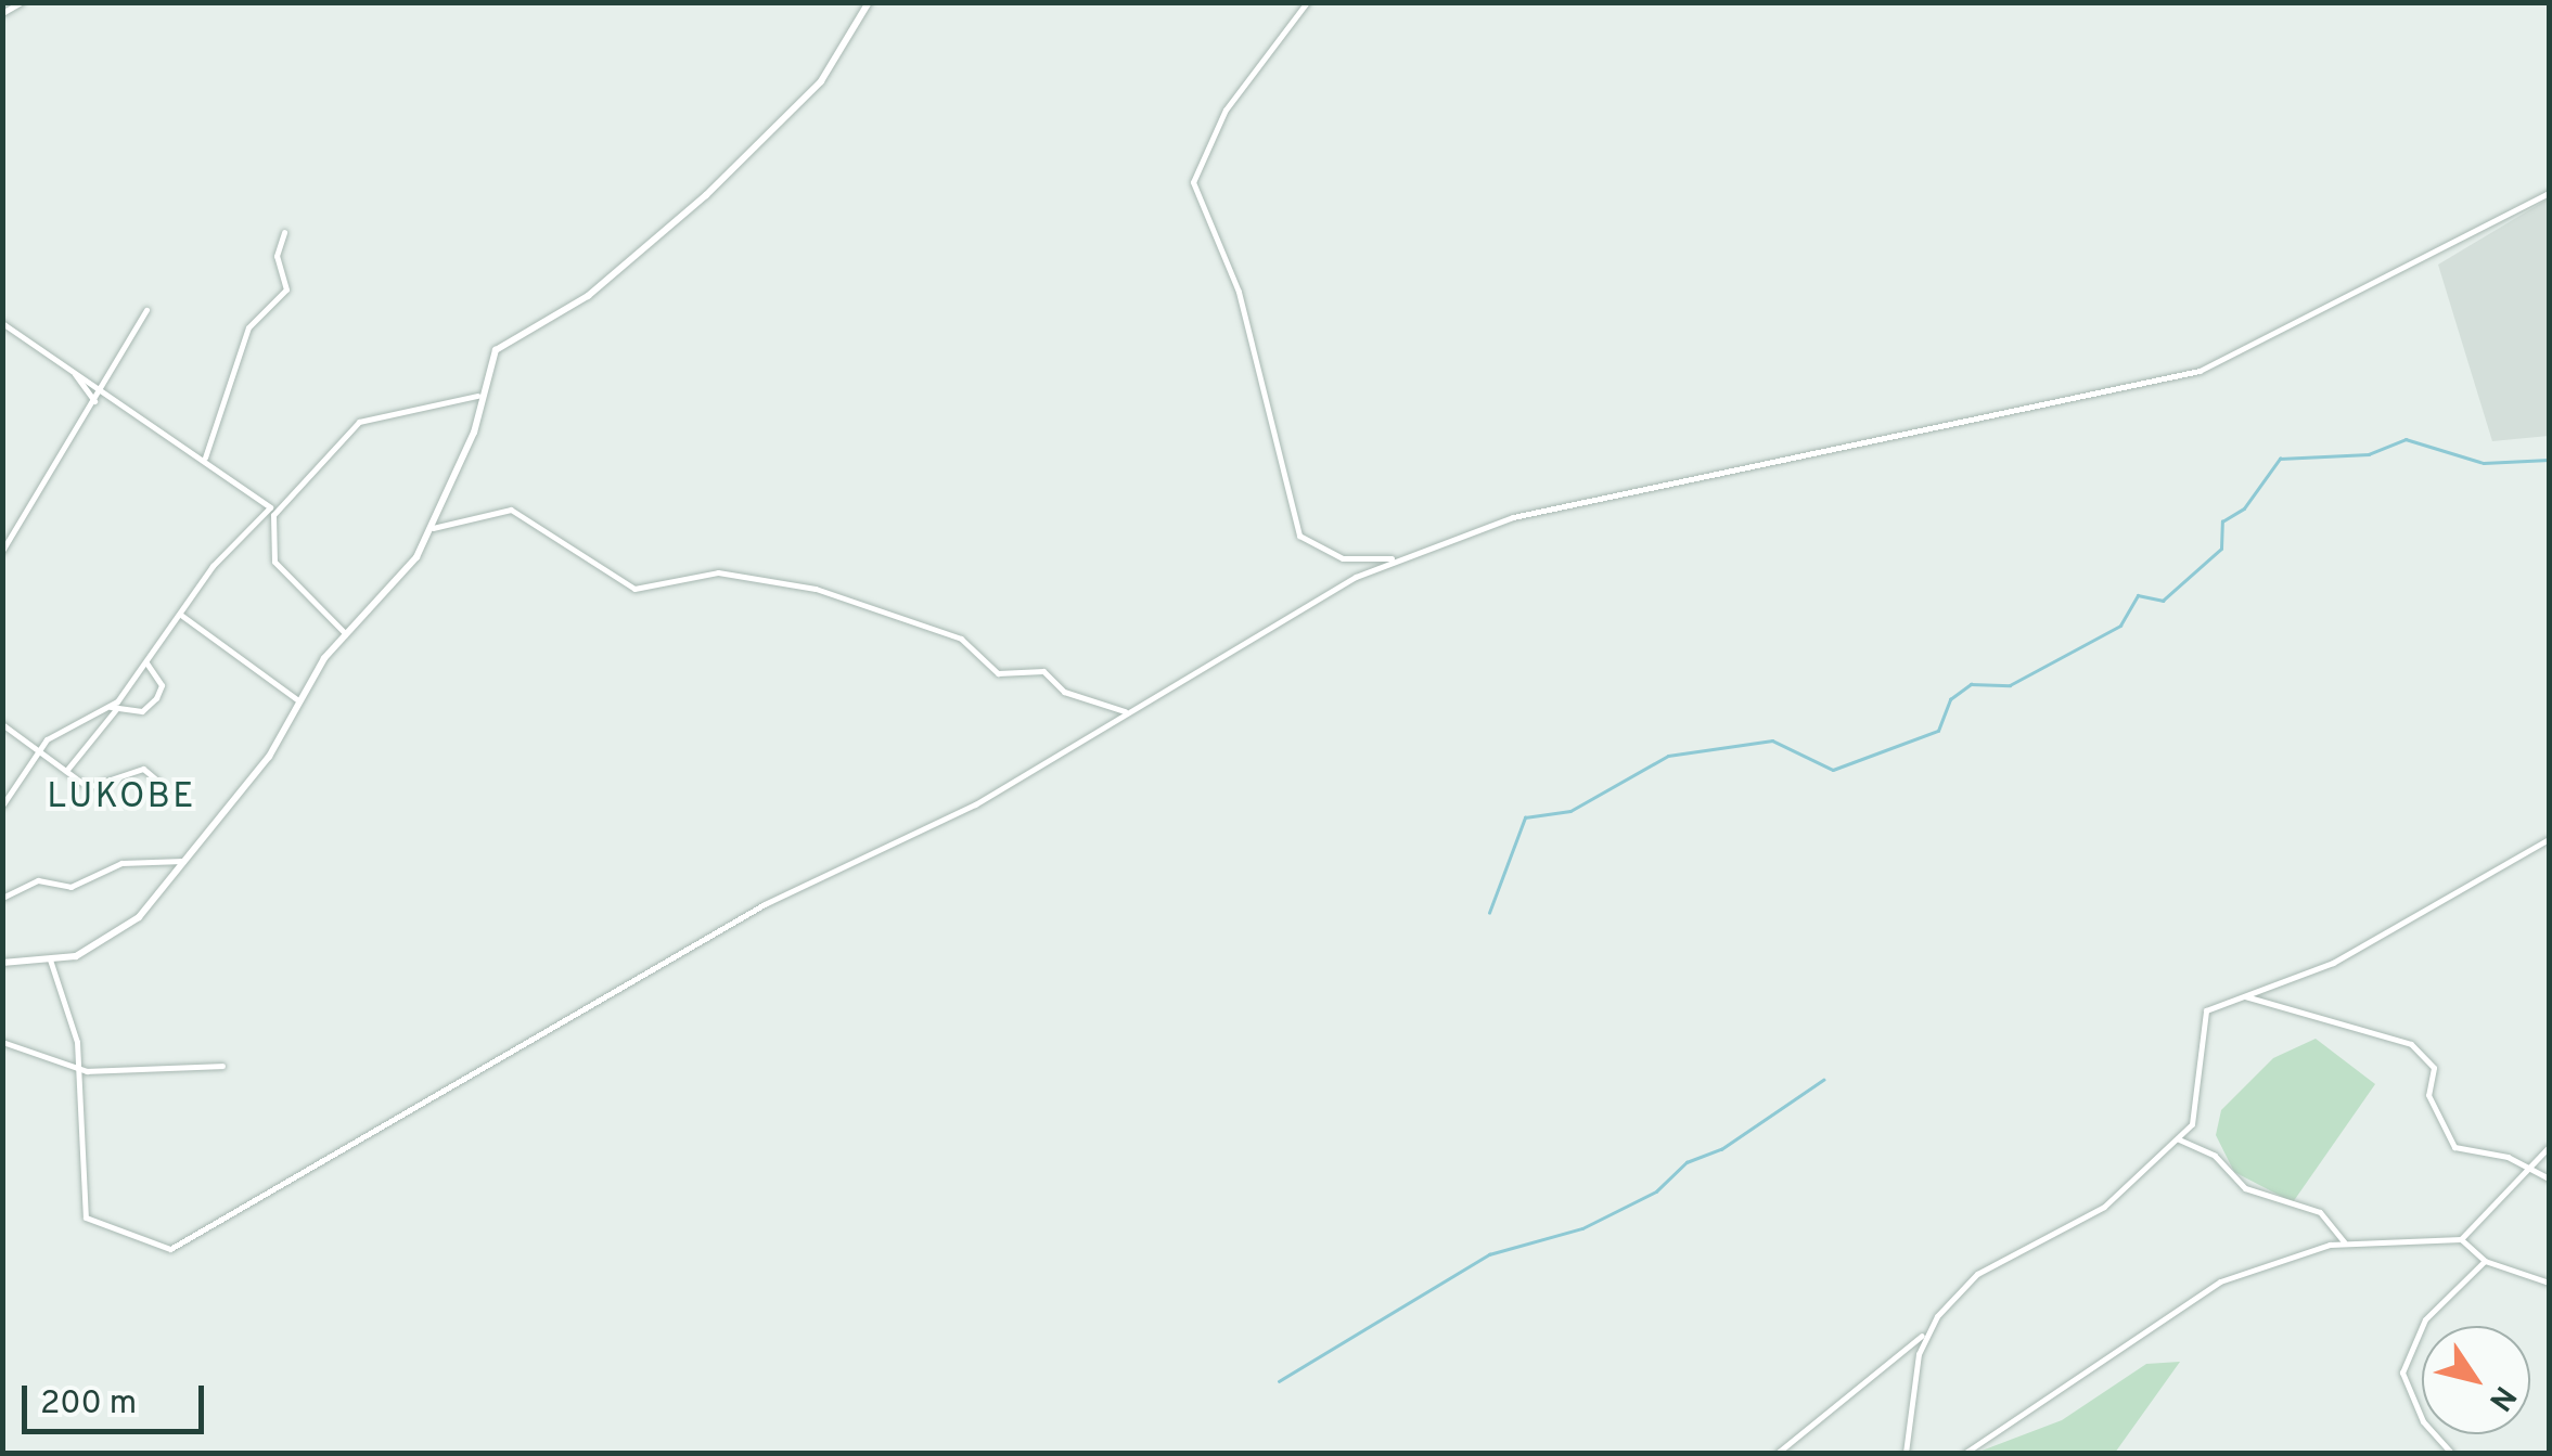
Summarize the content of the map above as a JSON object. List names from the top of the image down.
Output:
{
  "districts": ["LUKOBE"],
  "scale_bar": "200 m",
  "north": "bottom right"
}
